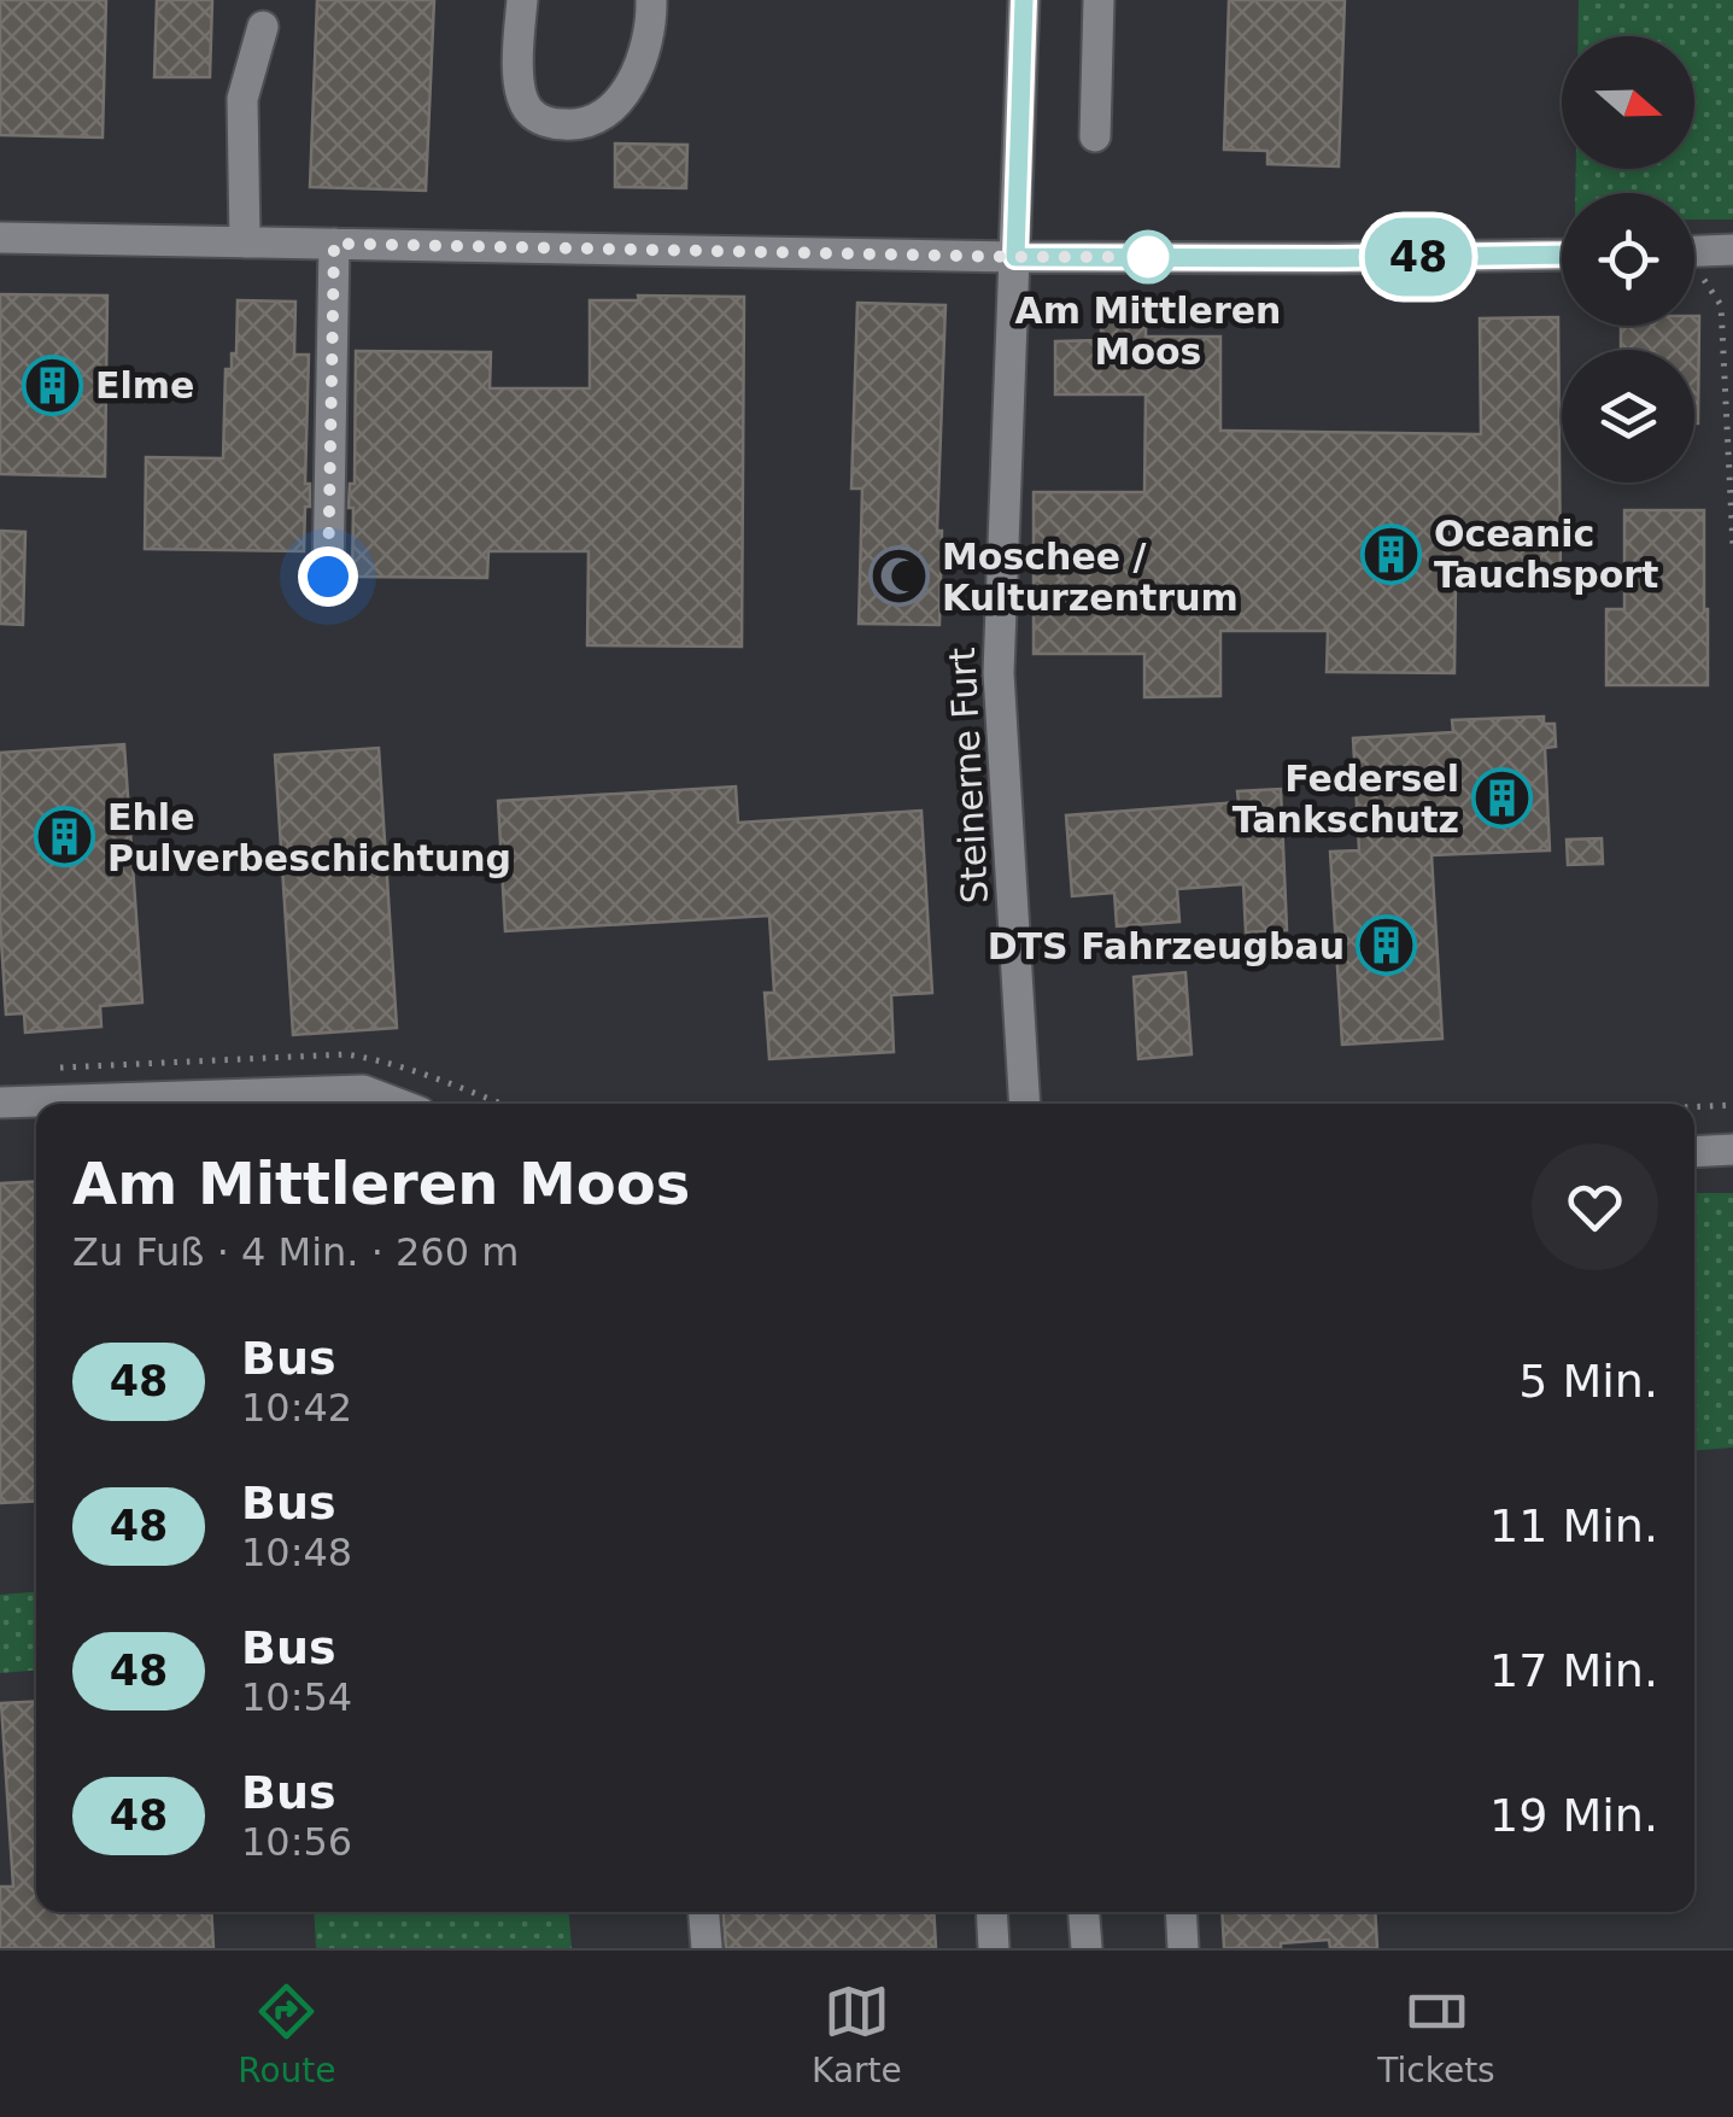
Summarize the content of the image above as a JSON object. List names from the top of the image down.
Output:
{
  "streets": {
    "street": ["Steinerne Furt"]
  },
  "places": {
    "other": ["Am Mittleren Moos"],
    "building": [
      "Elme",
      "Oceanic Tauchsport",
      "Federsel Tankschutz",
      "Ehle Pulverbeschichtung",
      "DTS Fahrzeugbau"
    ],
    "mosque": ["Moschee / Kulturzentrum"]
  },
  "lines": ["bus line 48"],
  "north": "right",
  "page": {
    "on_map": "48",
    "heading": ["Am Mittleren Moos", "Zu Fuß · 4 Min. · 260 m"],
    "list": [
      {
        "mark": "48",
        "name": "Bus",
        "note": "10:42",
        "value": "5 Min."
      },
      {
        "mark": "48",
        "name": "Bus",
        "note": "10:48",
        "value": "11 Min."
      },
      {
        "mark": "48",
        "name": "Bus",
        "note": "10:54",
        "value": "17 Min."
      },
      {
        "mark": "48",
        "name": "Bus",
        "note": "10:56",
        "value": "19 Min."
      }
    ],
    "tabs": ["Route", "Karte", "Tickets"]
  }
}
